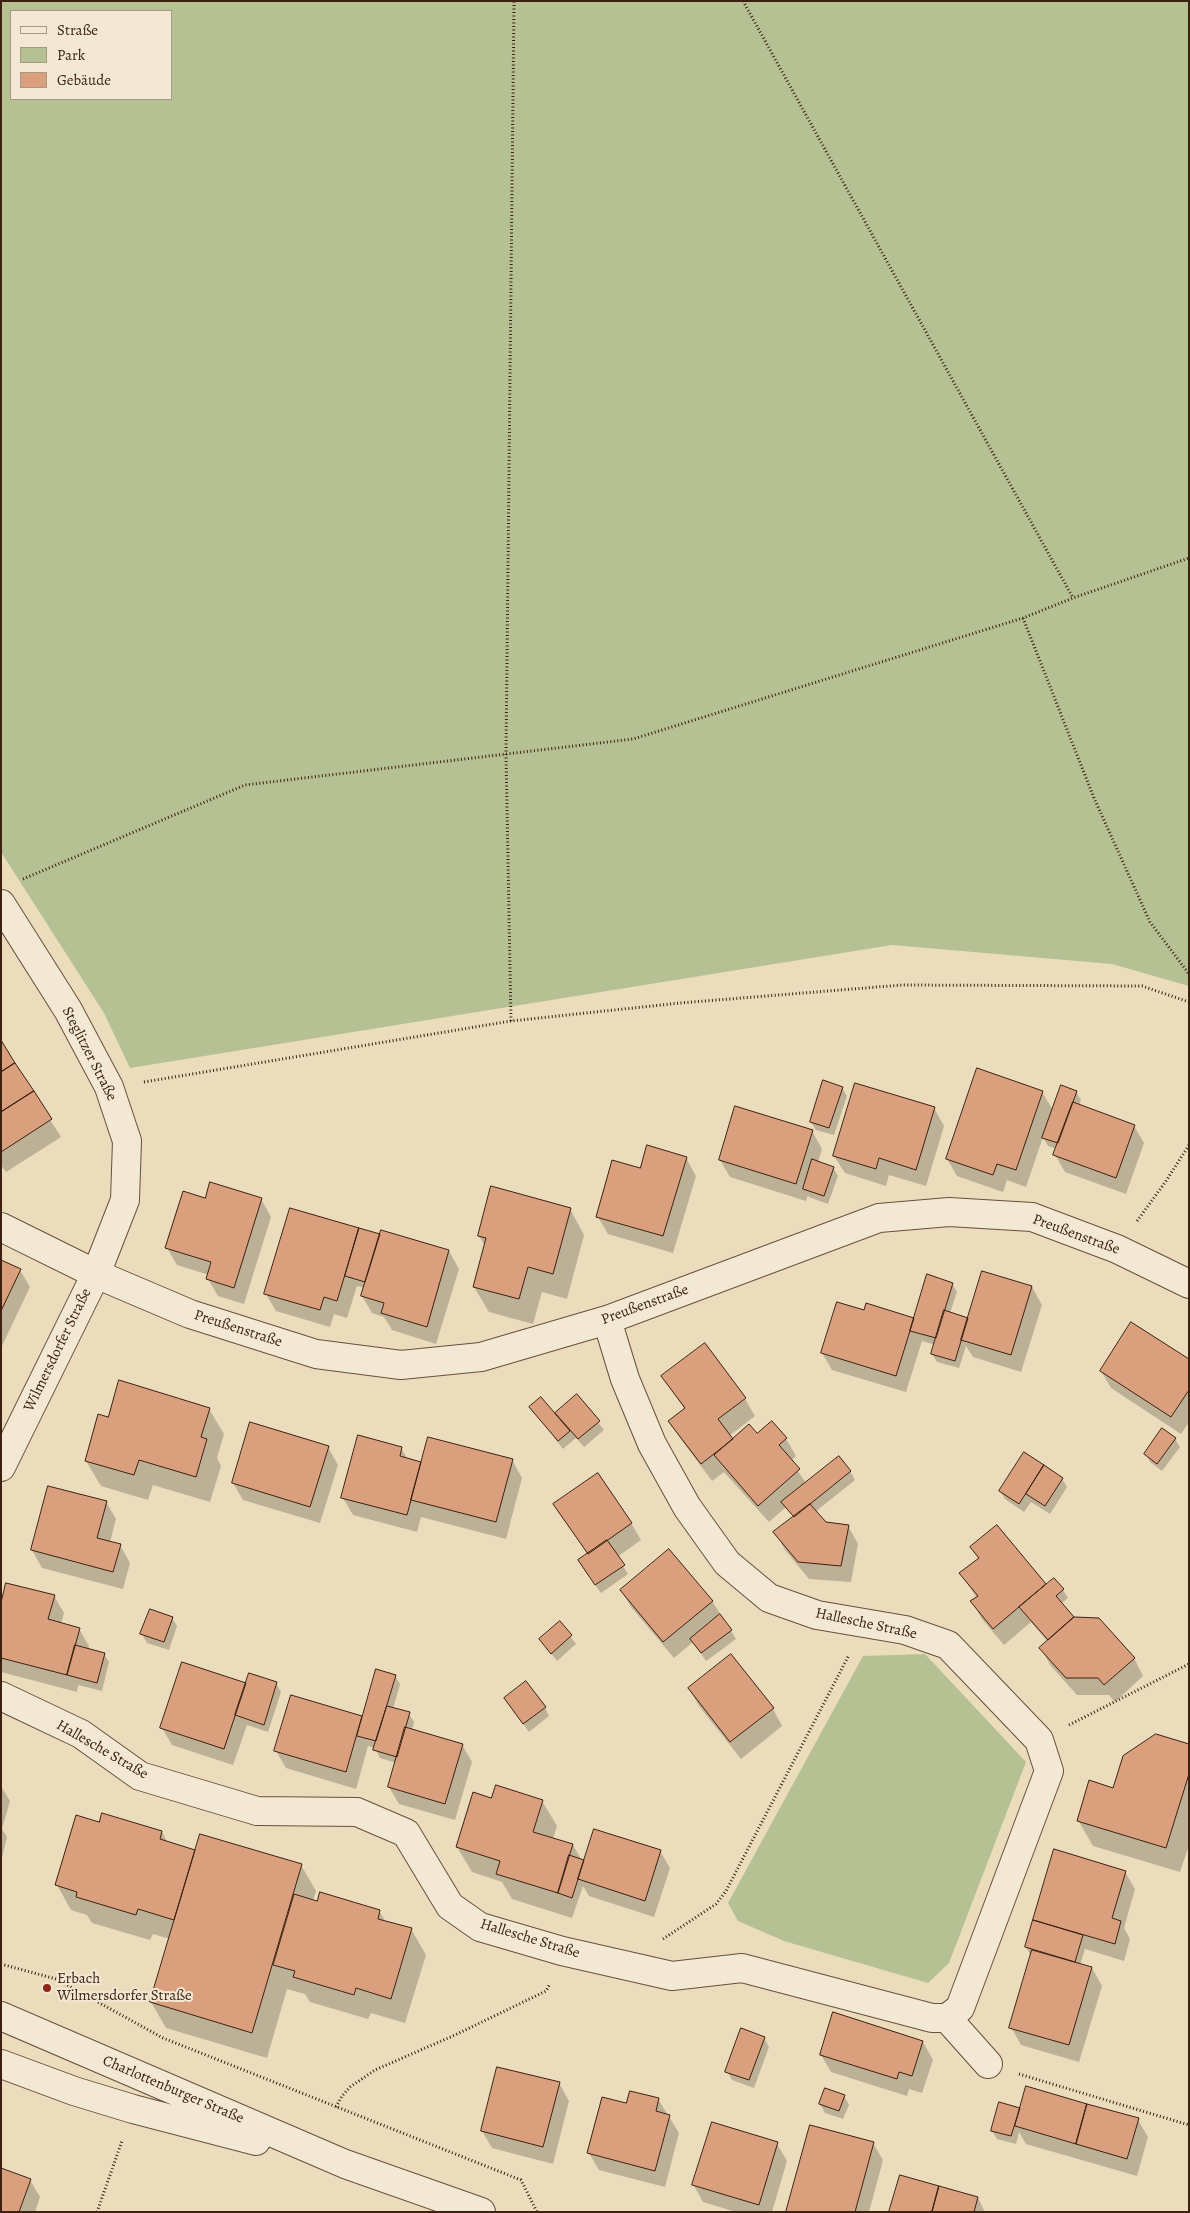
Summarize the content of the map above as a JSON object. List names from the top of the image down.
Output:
{
  "streets": {
    "street": [
      "Steglitzer Straße",
      "Preußenstraße",
      "Wilmersdorfer Straße",
      "Hallesche Straße",
      "Charlottenburger Straße"
    ]
  },
  "crossings": [
    ["Steglitzer Straße", "Preußenstraße"],
    ["Steglitzer Straße", "Wilmersdorfer Straße"],
    ["Preußenstraße", "Wilmersdorfer Straße"],
    ["Preußenstraße", "Hallesche Straße"]
  ],
  "places": ["Erbach Wilmersdorfer Straße"],
  "legend": ["Straße", "Park", "Gebäude"]
}
